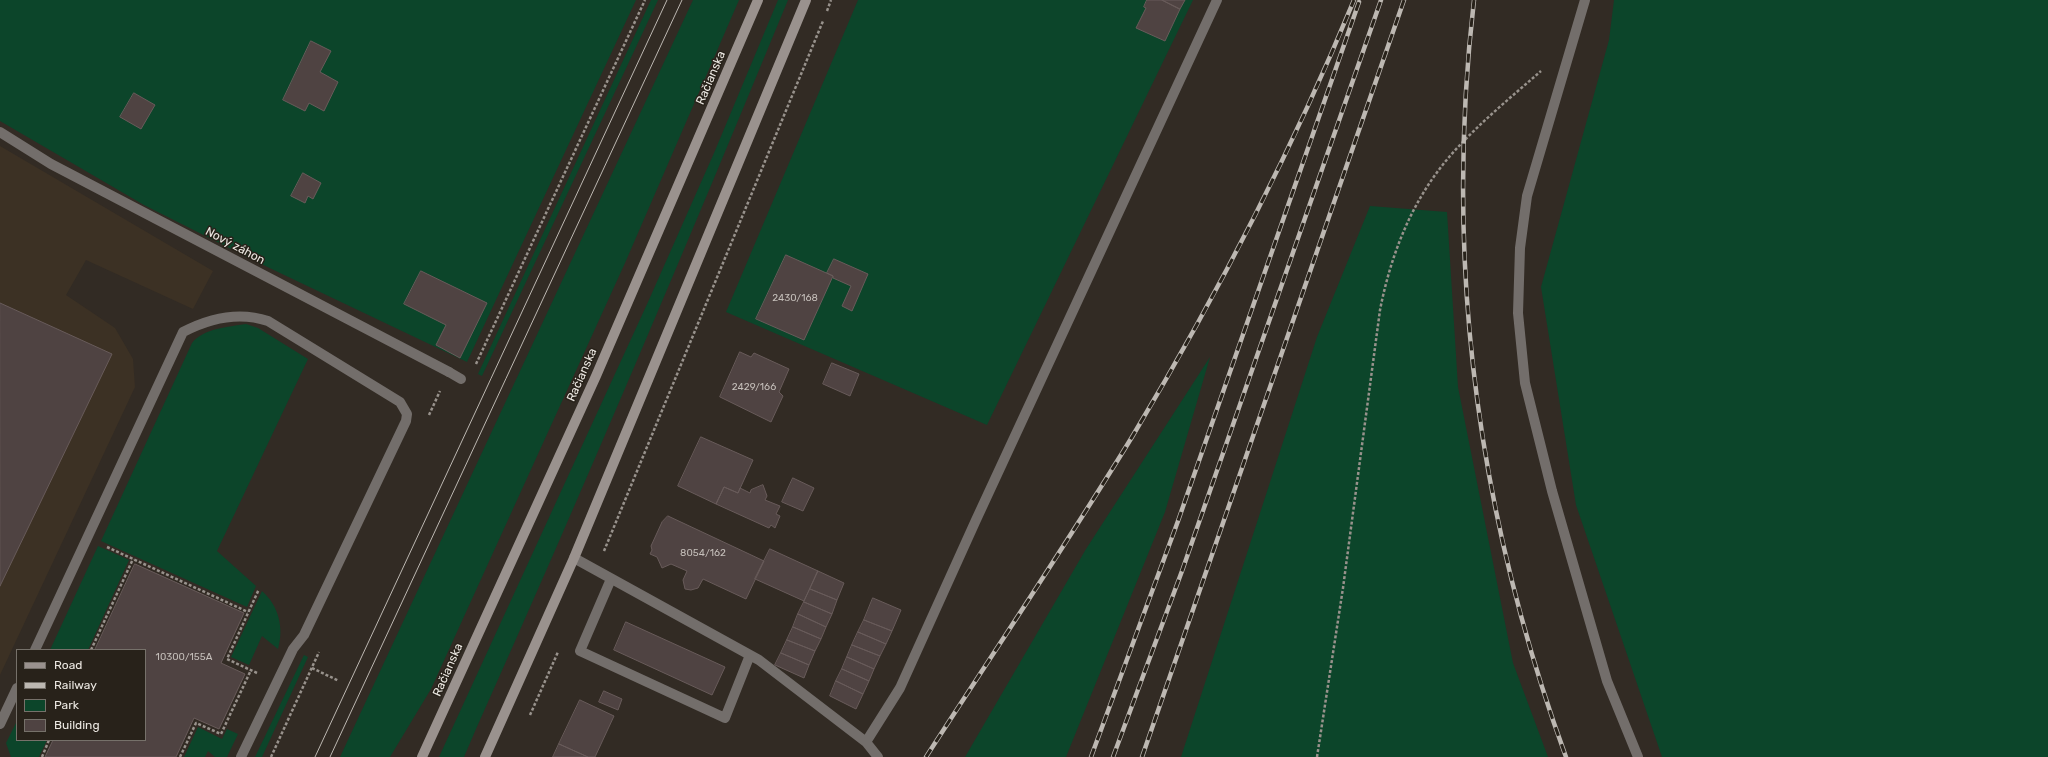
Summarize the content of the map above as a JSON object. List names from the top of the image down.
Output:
{
  "streets": {
    "main road": ["Račianska"],
    "street": ["Nový záhon"]
  },
  "house_numbers": [
    "2430/168",
    "2429/166",
    "8054/162",
    "10300/155A"
  ],
  "legend": [
    "Road",
    "Railway",
    "Park",
    "Building"
  ]
}
